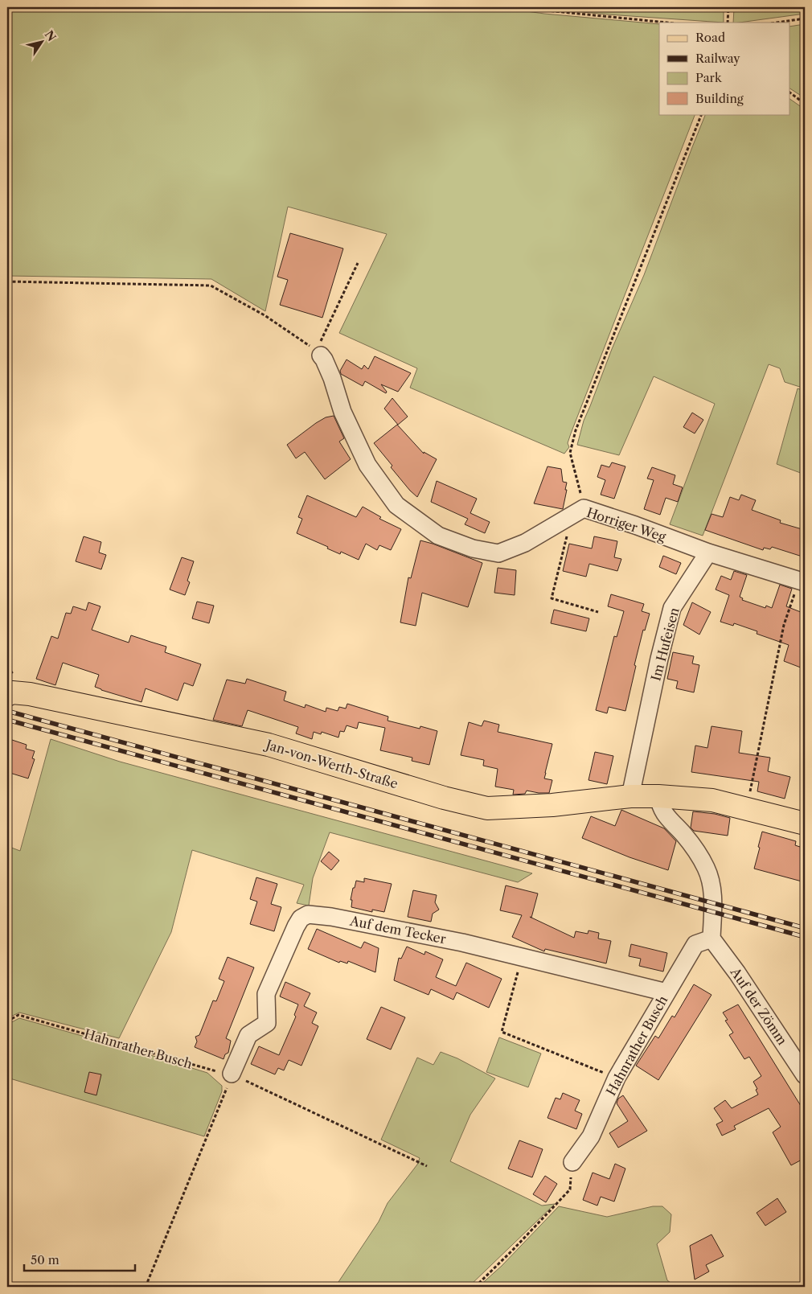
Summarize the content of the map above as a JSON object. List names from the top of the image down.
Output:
{
  "streets": {
    "main road": ["Jan-von-Werth-Straße"],
    "street": [
      "Horriger Weg",
      "Im Hufeisen",
      "Auf dem Tecker",
      "Auf der Zömm",
      "Hahnrather Busch"
    ]
  },
  "crossings": [
    ["Horriger Weg", "Im Hufeisen"],
    ["Im Hufeisen", "Jan-von-Werth-Straße"],
    ["Auf dem Tecker", "Hahnrather Busch"],
    ["Auf der Zömm", "Hahnrather Busch"]
  ],
  "legend": [
    "Road",
    "Railway",
    "Park",
    "Building"
  ],
  "scale_bar": "50 m",
  "north": "top right"
}
